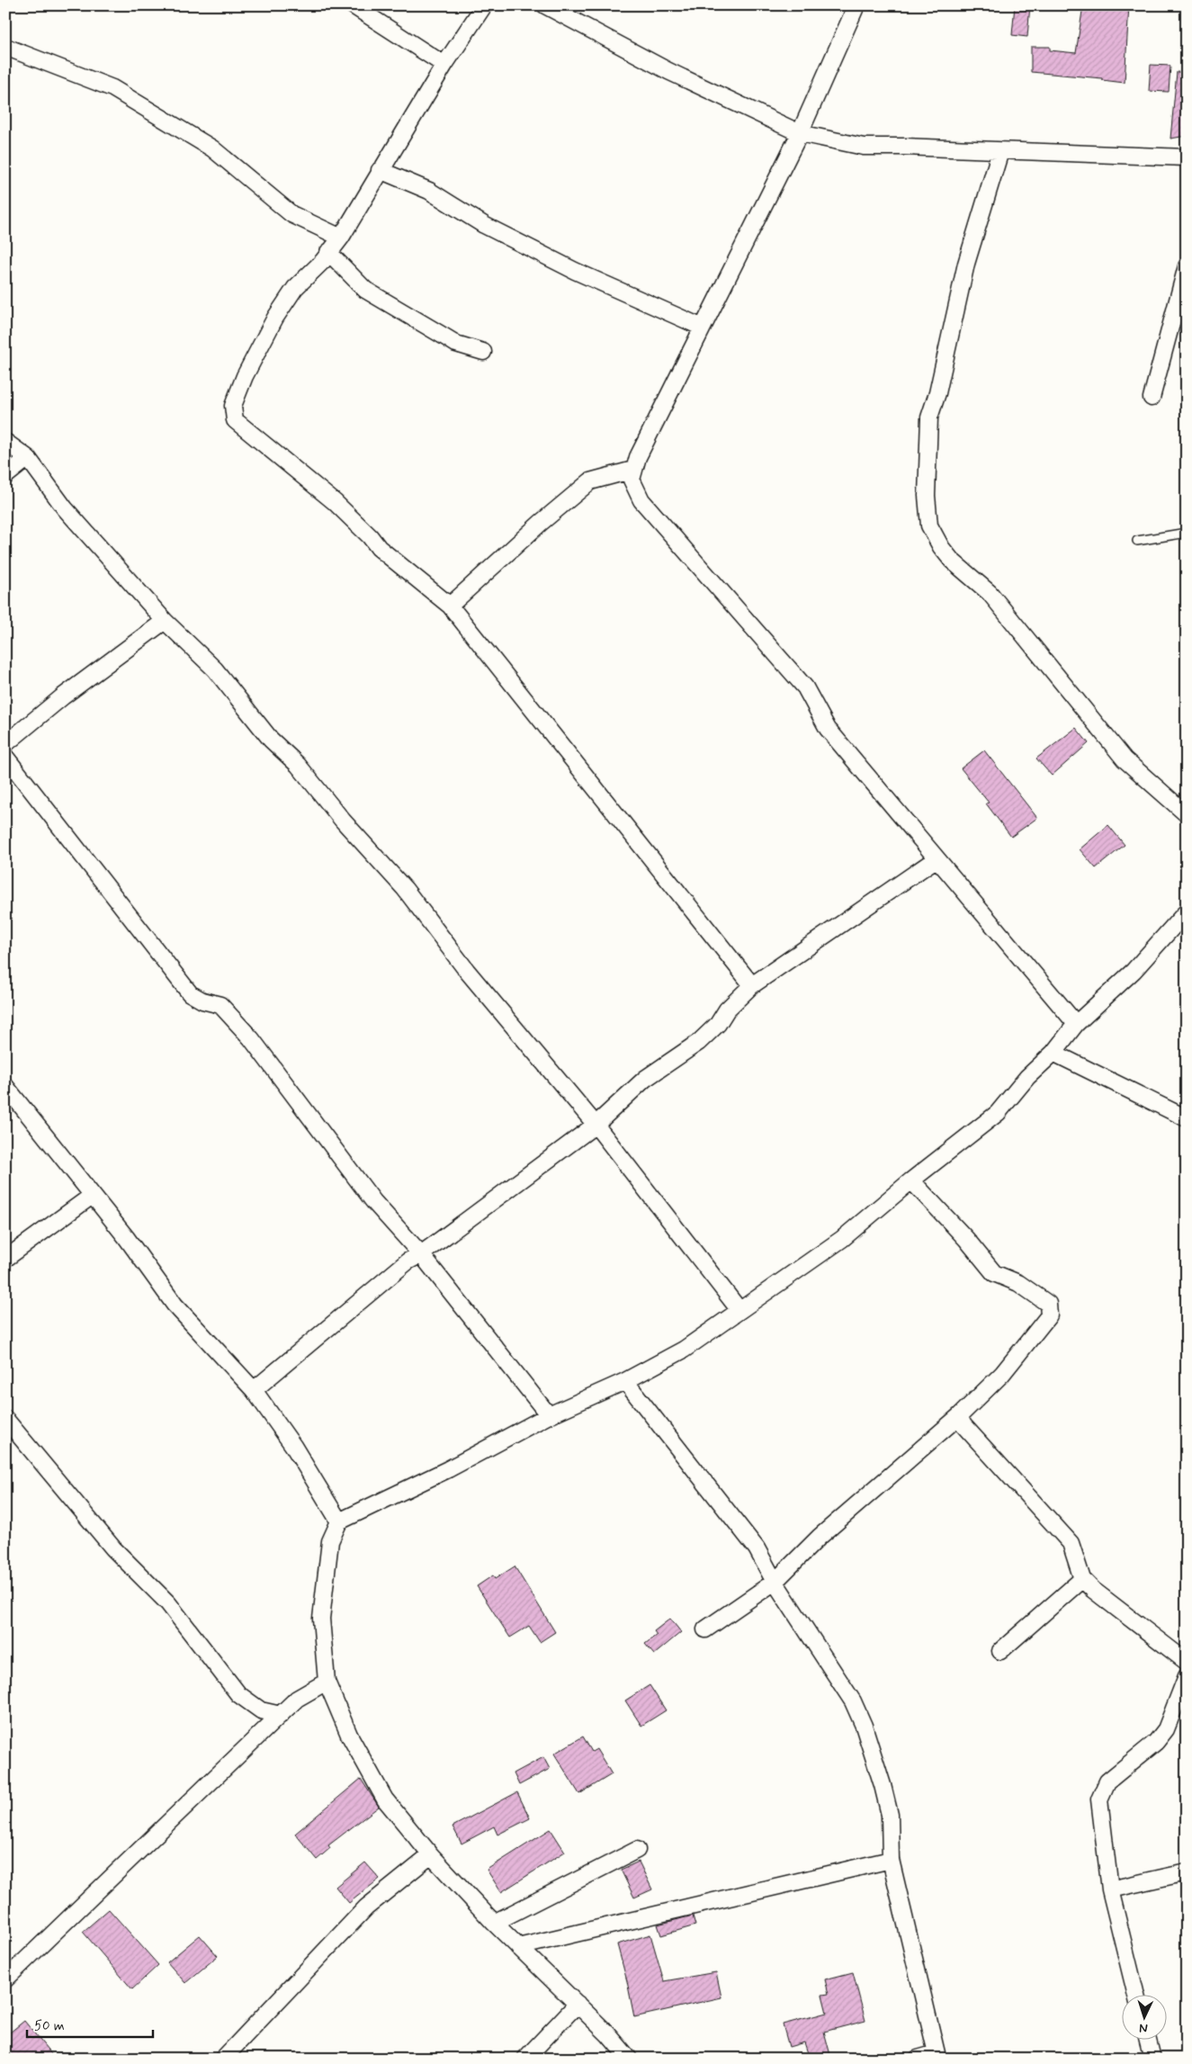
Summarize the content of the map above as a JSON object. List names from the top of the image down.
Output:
{
  "scale_bar": "50 m",
  "north": "bottom"
}
